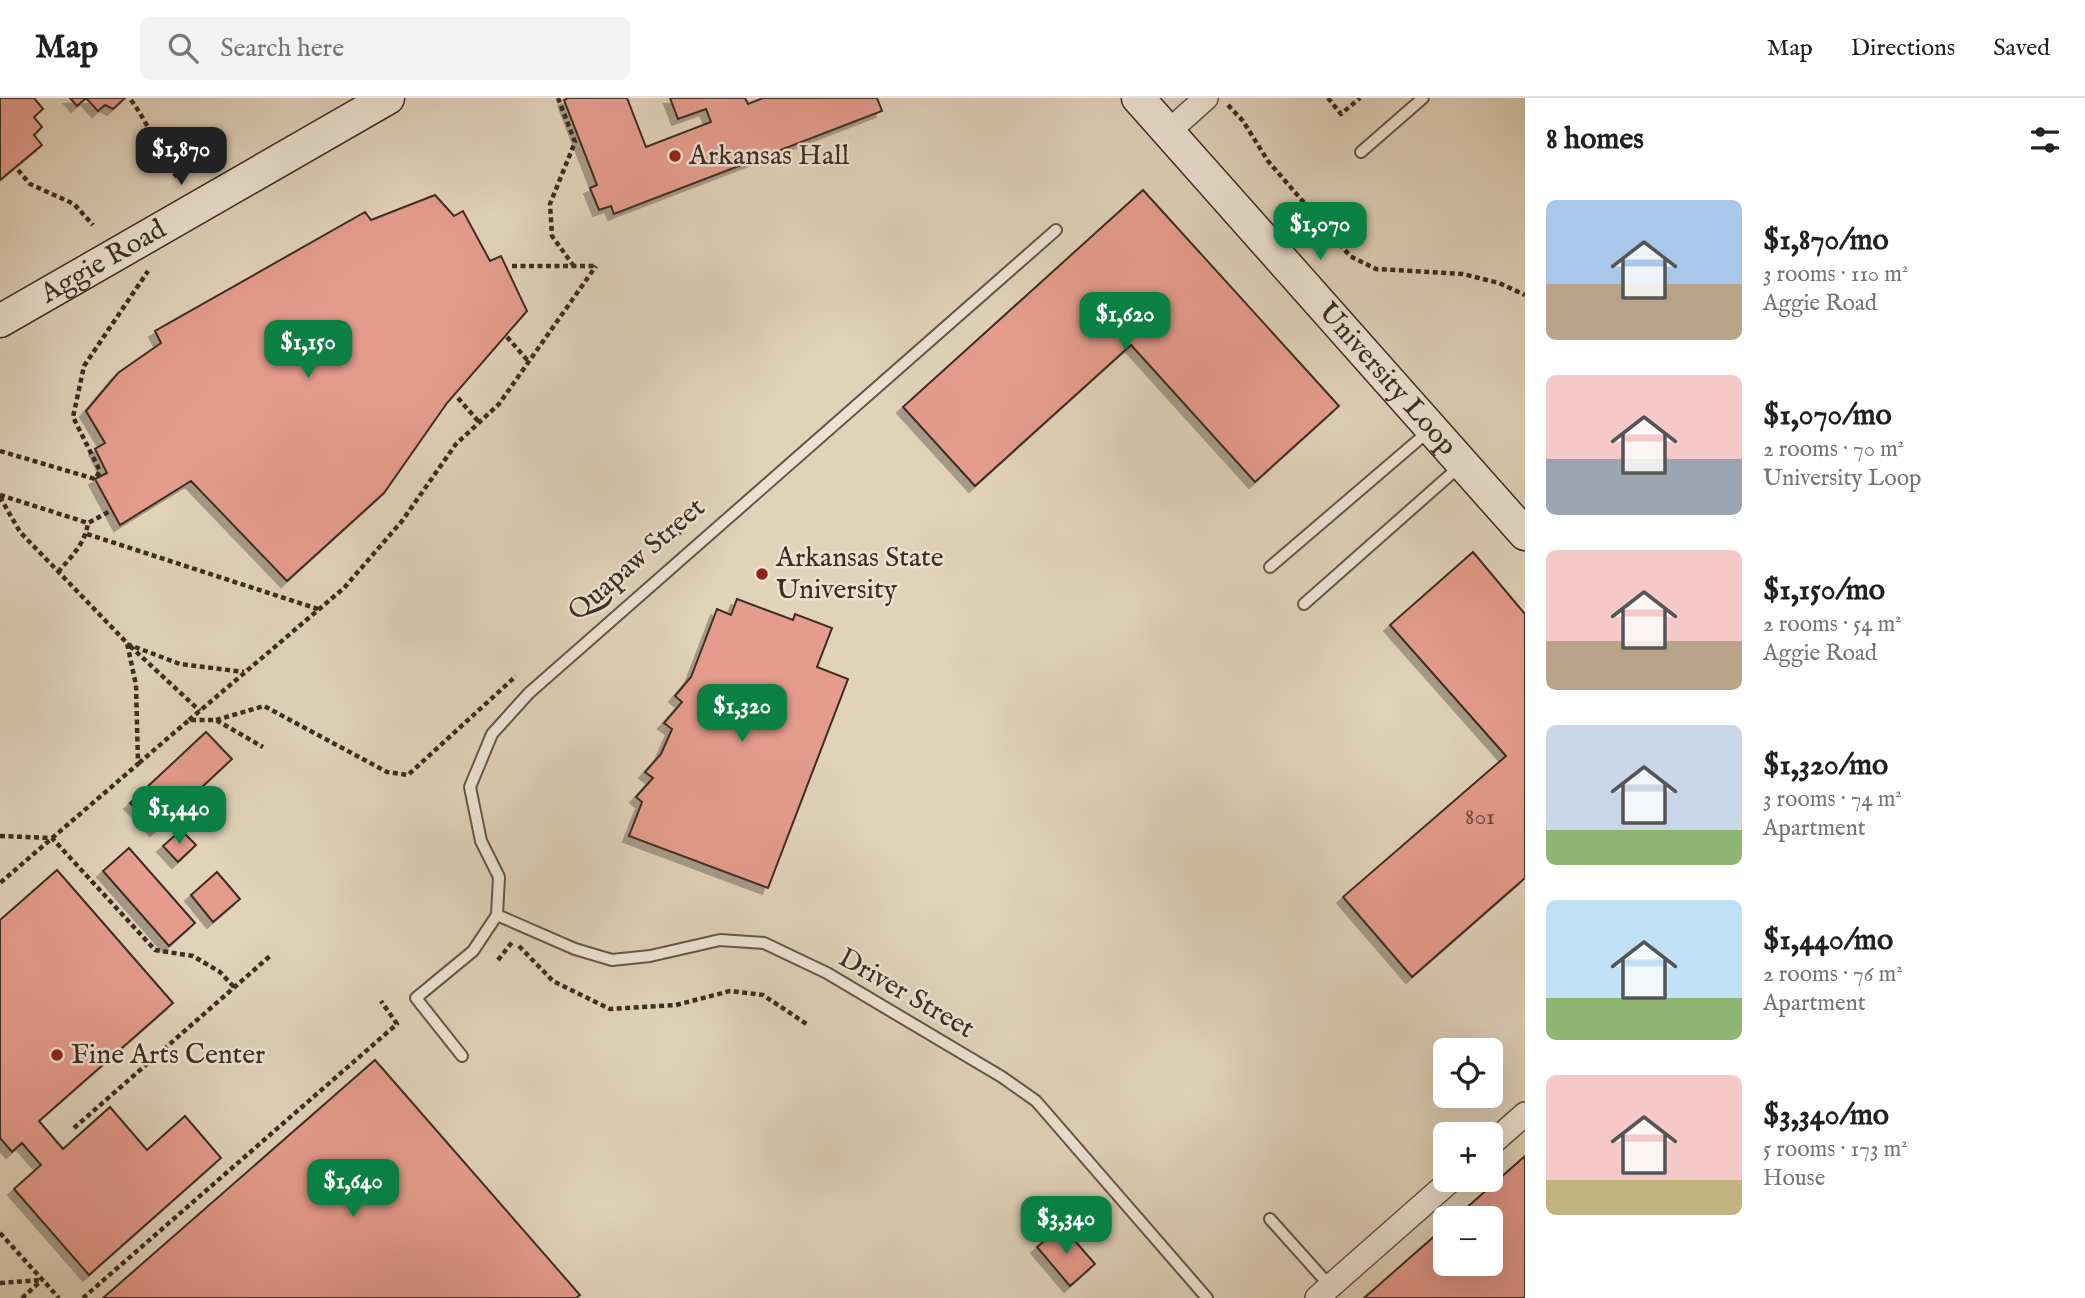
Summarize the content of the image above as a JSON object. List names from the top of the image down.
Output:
{
  "streets": {
    "street": ["Aggie Road", "University Loop"],
    "lane": ["Quapaw Street", "Driver Street"]
  },
  "crossings": [
    ["Quapaw Street", "Driver Street"]
  ],
  "places": ["Arkansas Hall", "Arkansas State University", "Fine Arts Center"],
  "house_numbers": ["801"],
  "page": {
    "header": "Map",
    "search": "Search here",
    "nav": ["Map", "Directions", "Saved"],
    "heading": "8 homes",
    "price": [
      "$1,870",
      "$1,070",
      "$1,620",
      "$1,150",
      "$1,320",
      "$1,440",
      "$1,640",
      "$3,340"
    ],
    "list": [
      {
        "name": "$1,870/mo",
        "note": "3 rooms · 110 m² · Aggie Road"
      },
      {
        "name": "$1,070/mo",
        "note": "2 rooms · 70 m² · University Loop"
      },
      {
        "name": "$1,150/mo",
        "note": "2 rooms · 54 m² · Aggie Road"
      },
      {
        "name": "$1,320/mo",
        "note": "3 rooms · 74 m² · Apartment"
      },
      {
        "name": "$1,440/mo",
        "note": "2 rooms · 76 m² · Apartment"
      },
      {
        "name": "$3,340/mo",
        "note": "5 rooms · 173 m² · House"
      }
    ],
    "map_buttons": ["+", "−"]
  }
}
